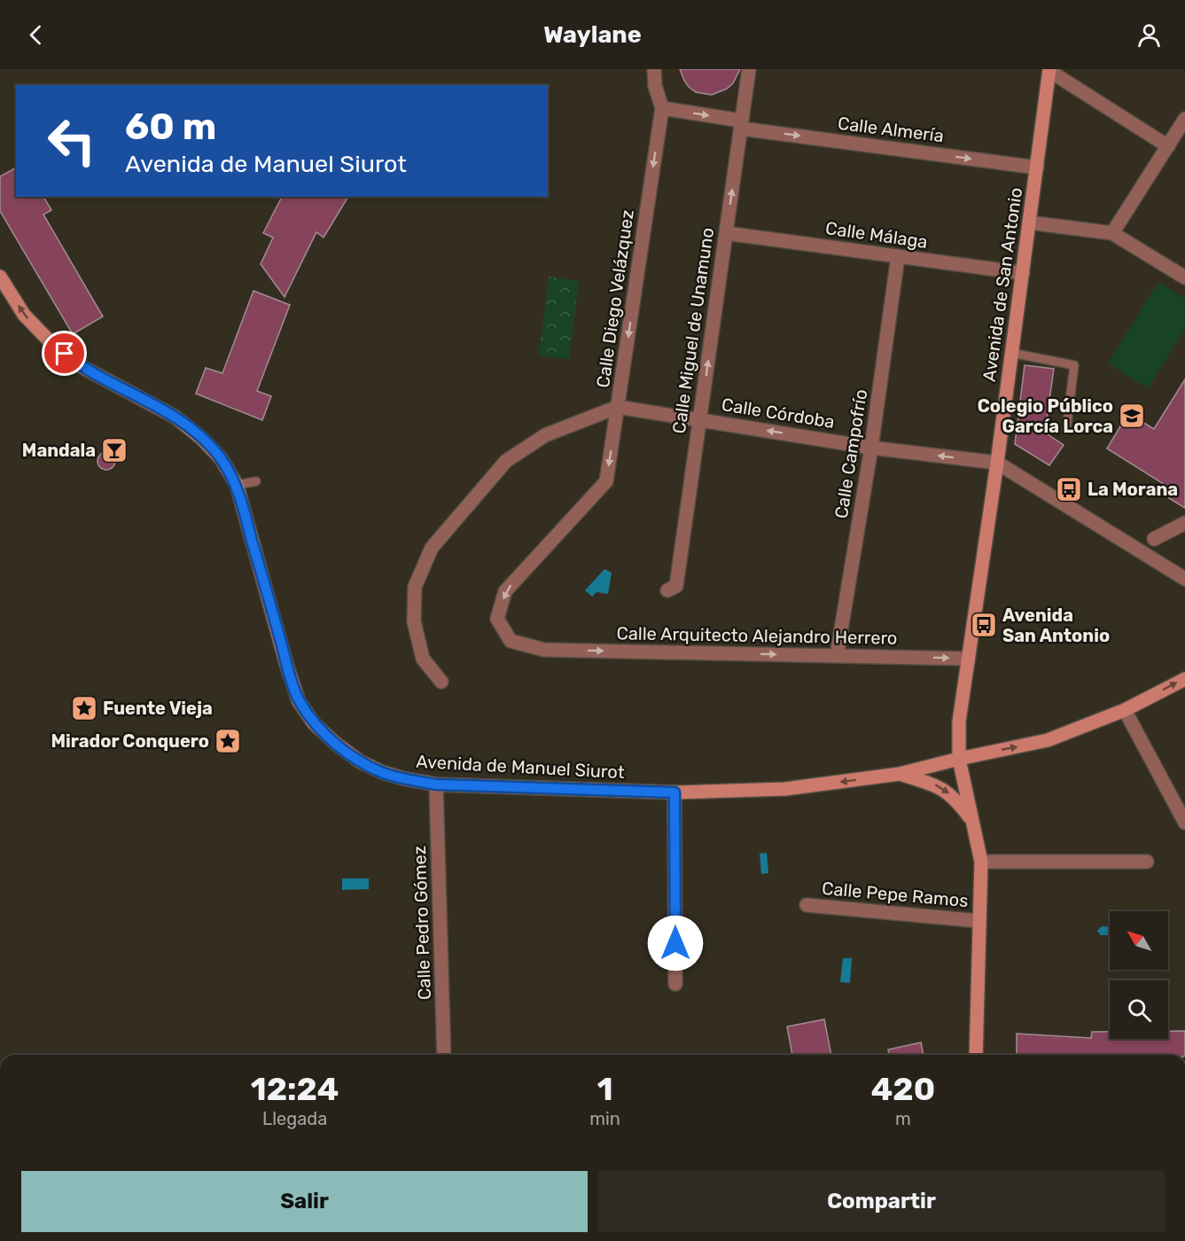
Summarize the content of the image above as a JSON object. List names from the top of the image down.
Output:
{
  "streets": {
    "street": [
      "Calle Almería",
      "Calle Málaga",
      "Avenida de San Antonio",
      "Calle Diego Velázquez",
      "Calle Miguel de Unamuno",
      "Calle Córdoba",
      "Calle Campofrío",
      "Calle Arquitecto Alejandro Herrero",
      "Avenida de Manuel Siurot",
      "Calle Pepe Ramos",
      "Calle Pedro Gómez"
    ]
  },
  "crossings": [
    ["Calle Almería", "Avenida de San Antonio"],
    ["Calle Almería", "Calle Diego Velázquez"],
    ["Calle Almería", "Calle Miguel de Unamuno"],
    ["Calle Málaga", "Avenida de San Antonio"],
    ["Calle Málaga", "Calle Miguel de Unamuno"],
    ["Calle Málaga", "Calle Campofrío"],
    ["Avenida de San Antonio", "Calle Córdoba"],
    ["Avenida de San Antonio", "Calle Arquitecto Alejandro Herrero"],
    ["Avenida de San Antonio", "Avenida de Manuel Siurot"],
    ["Calle Diego Velázquez", "Calle Córdoba"],
    ["Calle Diego Velázquez", "Calle Arquitecto Alejandro Herrero"],
    ["Calle Miguel de Unamuno", "Calle Córdoba"],
    ["Calle Córdoba", "Calle Campofrío"],
    ["Calle Córdoba", "Calle Arquitecto Alejandro Herrero"],
    ["Calle Campofrío", "Calle Arquitecto Alejandro Herrero"],
    ["Avenida de Manuel Siurot", "Calle Pepe Ramos"],
    ["Avenida de Manuel Siurot", "Calle Pedro Gómez"]
  ],
  "one_way": [
    "Calle Almería",
    "Calle Diego Velázquez",
    "Calle Miguel de Unamuno",
    "Calle Córdoba"
  ],
  "places": {
    "school or university": ["Colegio Público García Lorca"],
    "bar": ["Mandala"],
    "bus stop": ["La Morana", "Avenida San Antonio"],
    "place": ["Fuente Vieja", "Mirador Conquero"]
  },
  "north": "top left",
  "page": {
    "header": "Waylane",
    "turn": ["60 m", "Avenida de Manuel Siurot"],
    "eta": [
      "12:24",
      "Llegada",
      "1",
      "min",
      "420",
      "m"
    ],
    "buttons": ["Salir", "Compartir"]
  }
}
